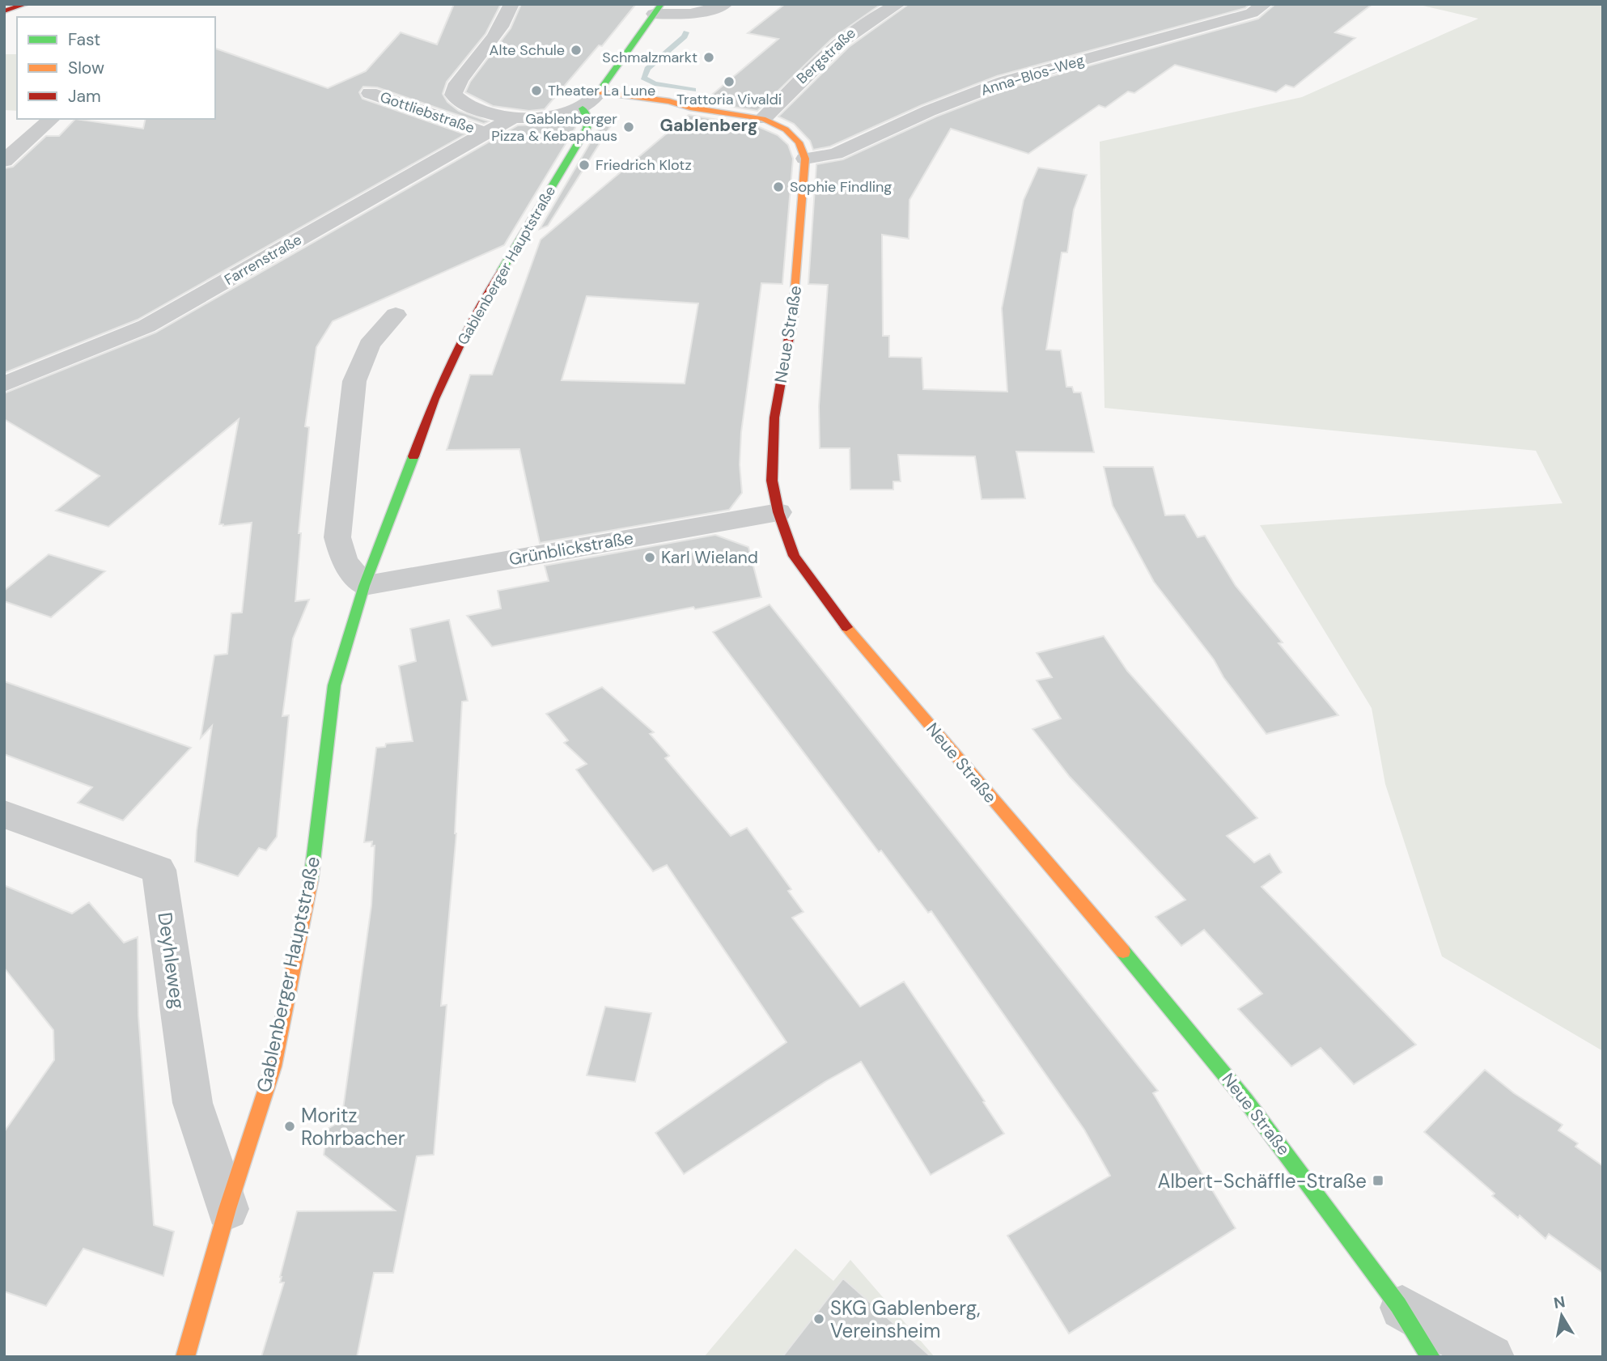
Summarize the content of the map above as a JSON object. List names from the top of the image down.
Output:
{
  "streets": {
    "street": [
      "Bergstraße",
      "Anna-Blos-Weg",
      "Gottliebstraße",
      "Farrenstraße",
      "Gablenberger Hauptstraße",
      "Neue Straße",
      "Grünblickstraße",
      "Deyhleweg"
    ]
  },
  "crossings": [
    ["Anna-Blos-Weg", "Neue Straße"],
    ["Gottliebstraße", "Farrenstraße"],
    ["Gablenberger Hauptstraße", "Grünblickstraße"],
    ["Gablenberger Hauptstraße", "Deyhleweg"],
    ["Neue Straße", "Grünblickstraße"]
  ],
  "districts": ["Gablenberg"],
  "places": {
    "other": [
      "Alte Schule",
      "Schmalzmarkt",
      "Trattoria Vivaldi",
      "Theater La Lune",
      "Gablenberger Pizza & Kebaphaus",
      "Friedrich Klotz",
      "Sophie Findling",
      "Karl Wieland",
      "Moritz Rohrbacher",
      "SKG Gablenberg, Vereinsheim"
    ],
    "transit": ["Albert-Schäffle-Straße"]
  },
  "legend": ["Fast", "Slow", "Jam"],
  "north": "top"
}
